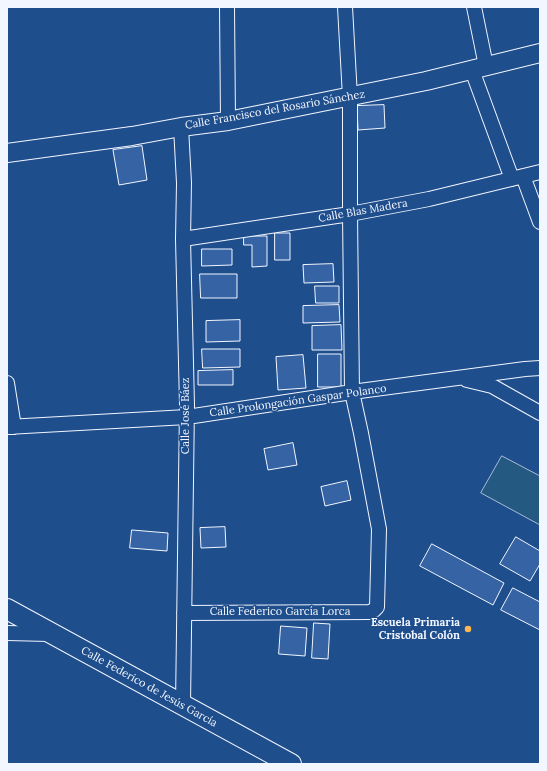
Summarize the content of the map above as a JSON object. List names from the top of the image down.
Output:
{
  "streets": {
    "main road": ["Calle Federico de Jesús García"],
    "street": [
      "Calle Francisco del Rosario Sánchez",
      "Calle Blas Madera",
      "Calle Prolongación Gaspar Polanco",
      "Calle José Báez",
      "Calle Federico García Lorca"
    ]
  },
  "crossings": [
    ["Calle Francisco del Rosario Sánchez", "Calle José Báez"],
    ["Calle Blas Madera", "Calle José Báez"],
    ["Calle Prolongación Gaspar Polanco", "Calle José Báez"],
    ["Calle Prolongación Gaspar Polanco", "Calle Federico García Lorca"],
    ["Calle José Báez", "Calle Federico García Lorca"],
    ["Calle José Báez", "Calle Federico de Jesús García"]
  ],
  "places": ["Escuela Primaria Cristobal Colón"]
}
